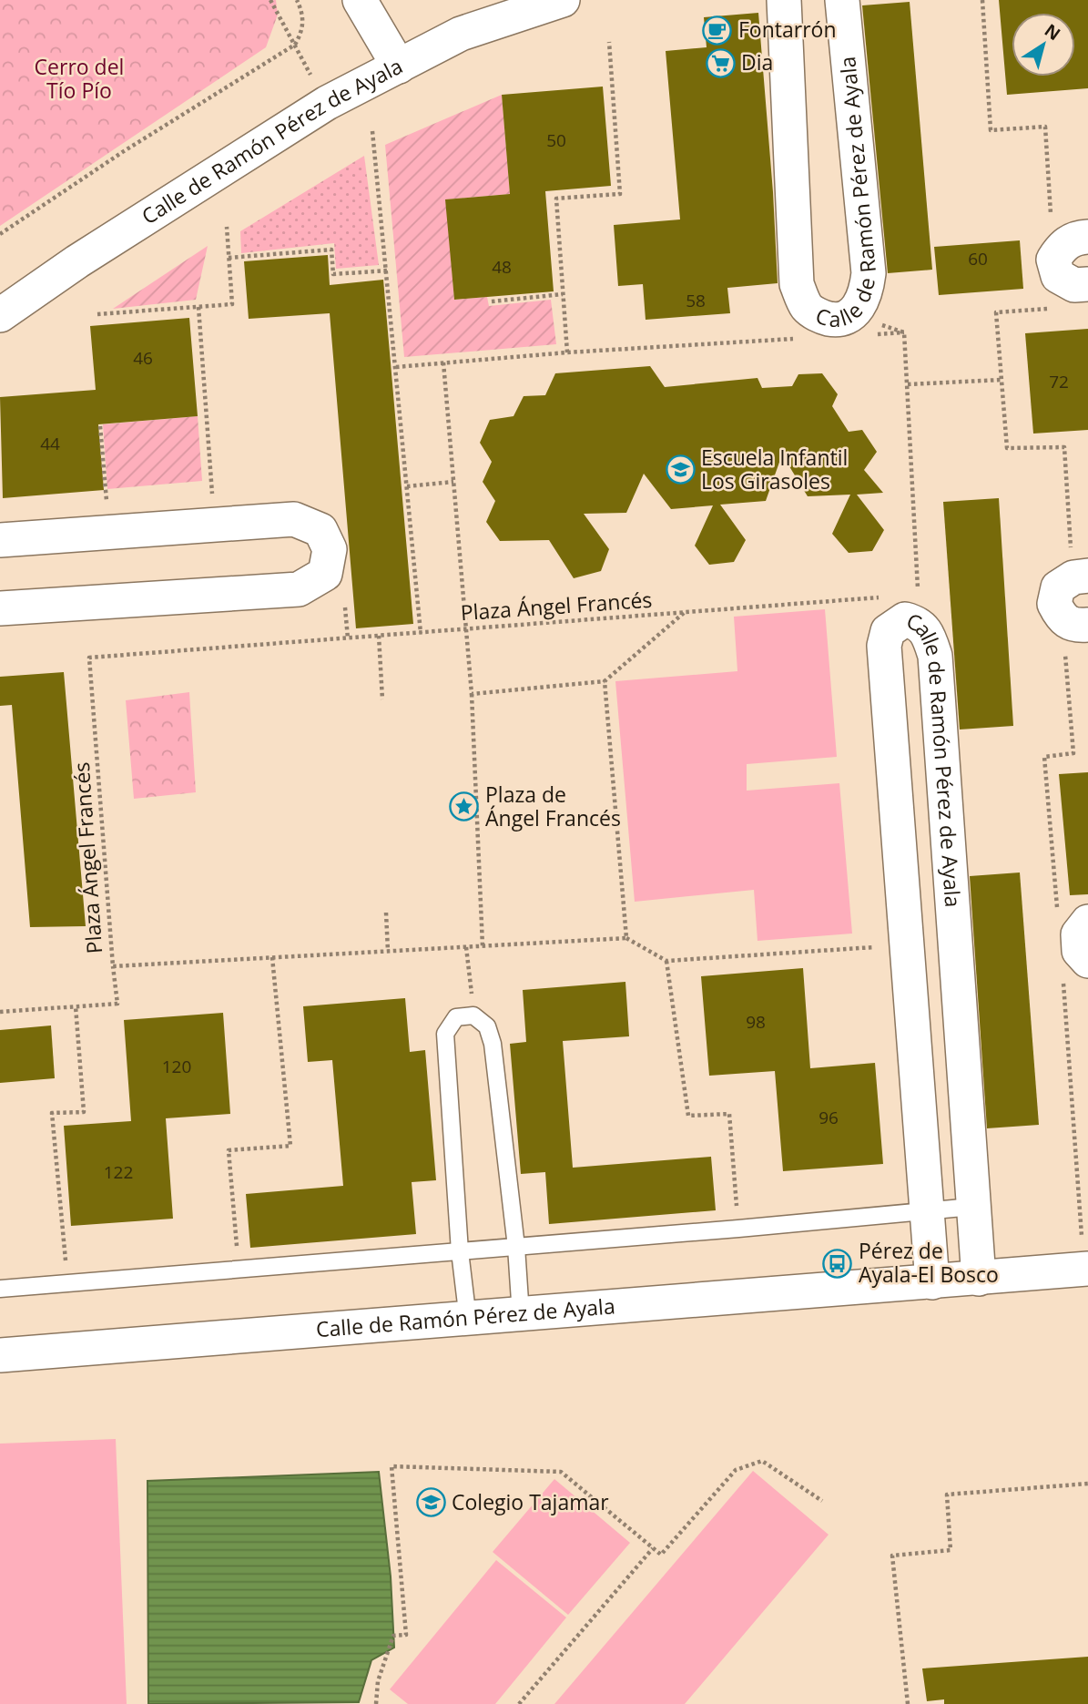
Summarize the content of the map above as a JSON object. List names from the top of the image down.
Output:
{
  "streets": {
    "street": ["Calle de Ramón Pérez de Ayala"],
    "path": ["Plaza Ángel Francés"]
  },
  "parks": ["Cerro del Tío Pío"],
  "places": {
    "cafe": ["Fontarrón"],
    "supermarket": ["Dia"],
    "school or university": ["Escuela Infantil Los Girasoles", "Colegio Tajamar"],
    "place": ["Plaza de Ángel Francés"],
    "bus stop": ["Pérez de Ayala-El Bosco"]
  },
  "house_numbers": [
    "50",
    "60",
    "48",
    "58",
    "46",
    "72",
    "44",
    "98",
    "120",
    "96",
    "122"
  ],
  "north": "top right"
}
